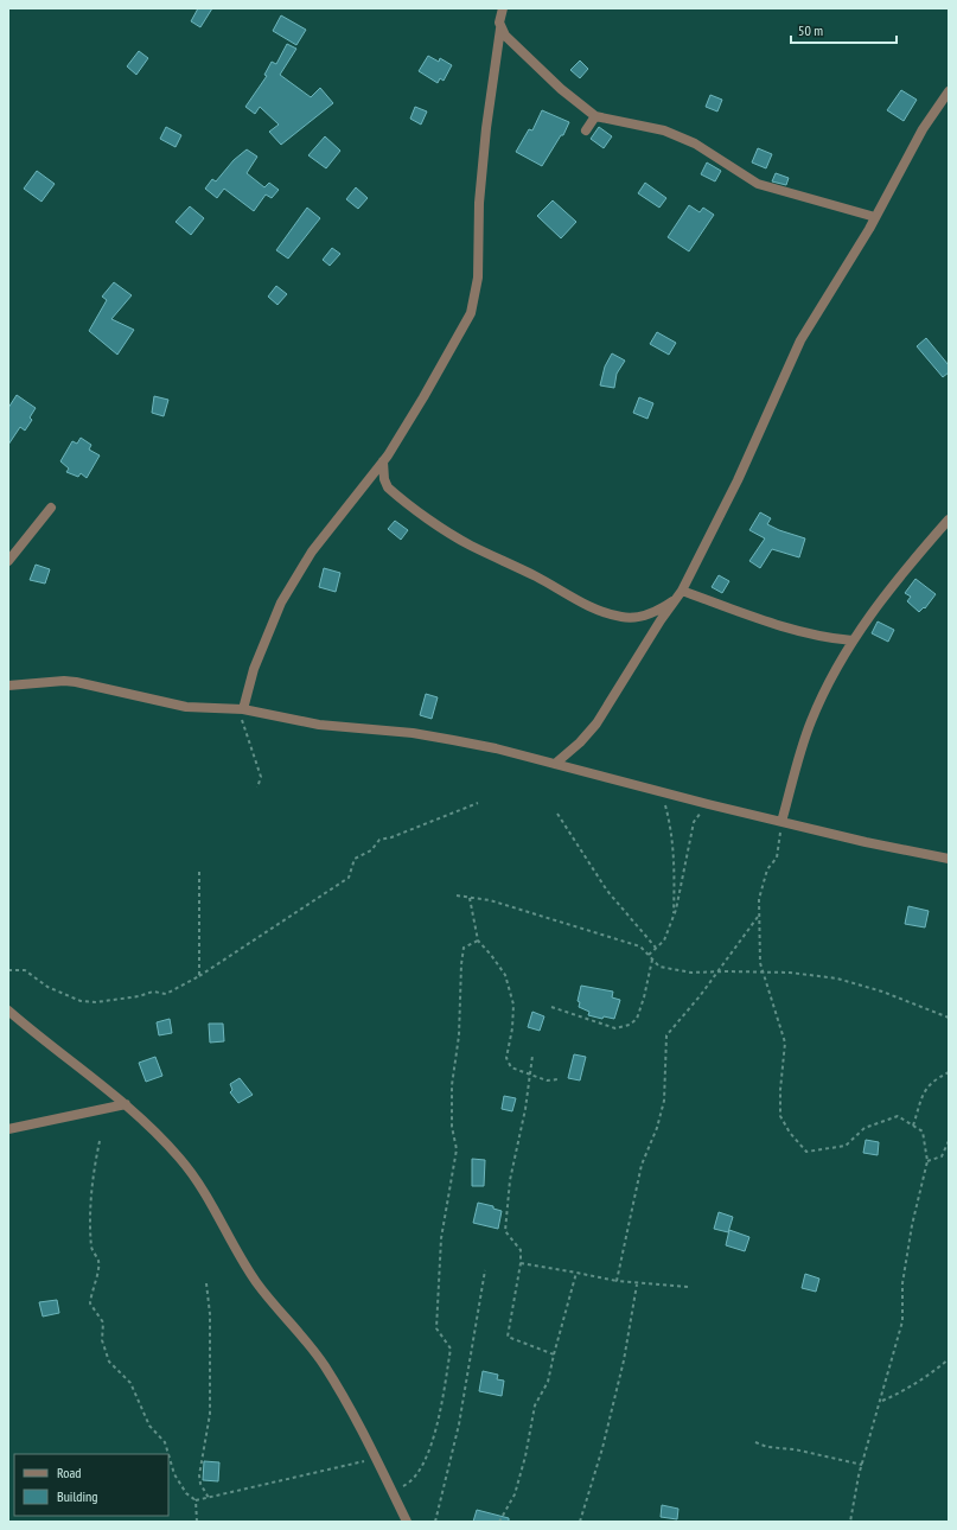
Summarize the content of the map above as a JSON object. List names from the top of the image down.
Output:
{
  "legend": ["Road", "Building"],
  "scale_bar": "50 m"
}
